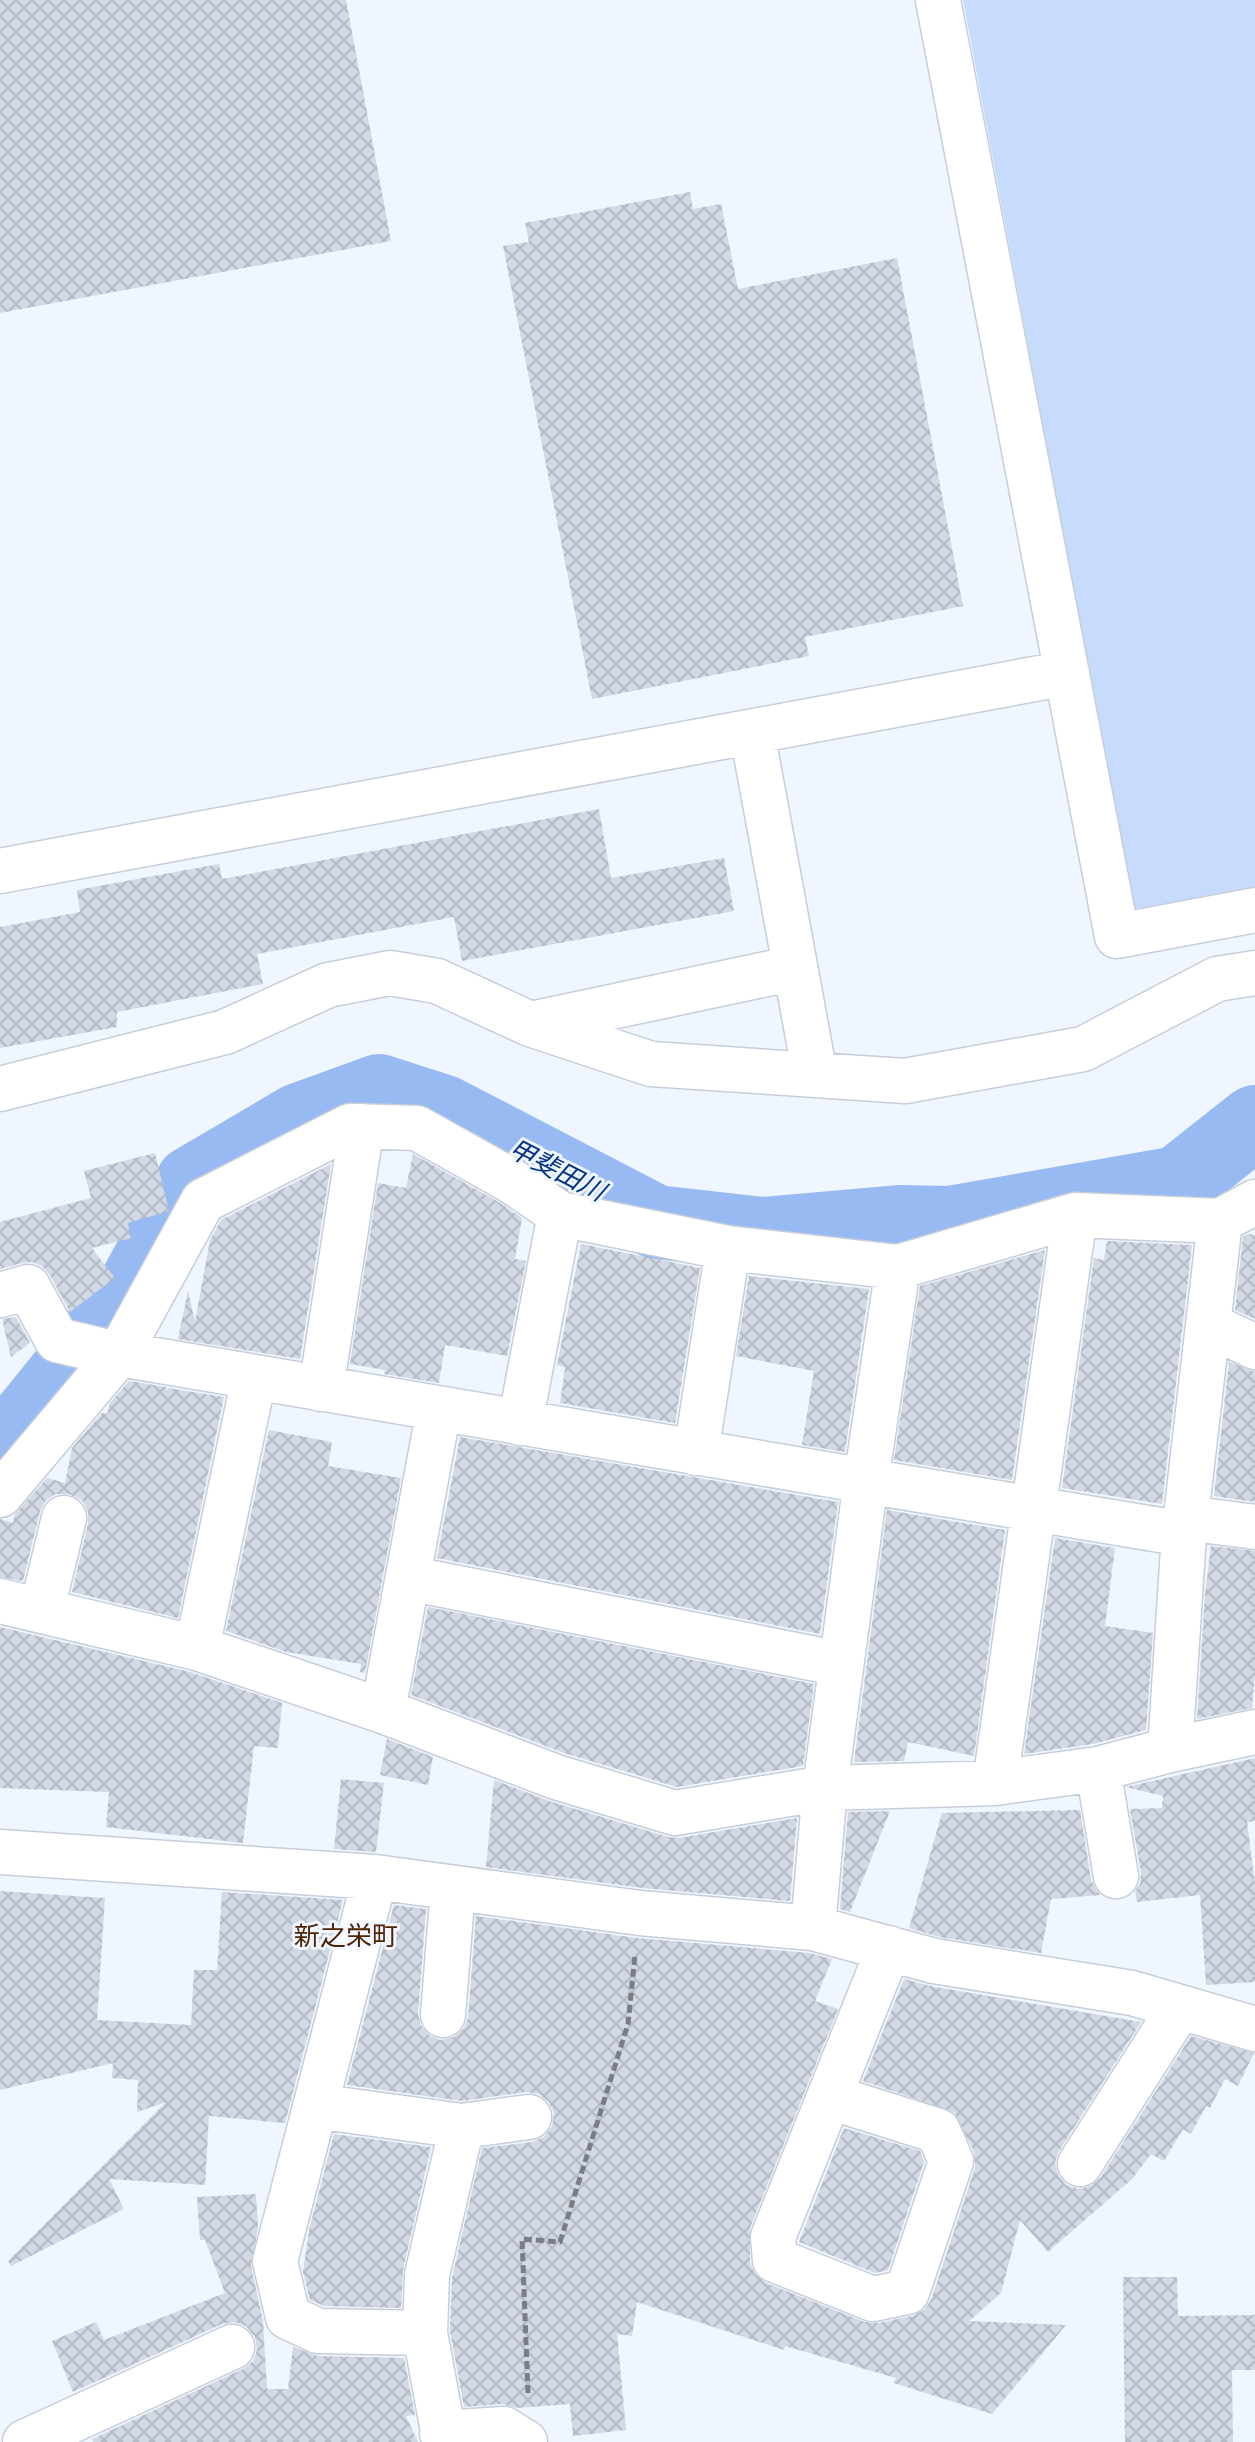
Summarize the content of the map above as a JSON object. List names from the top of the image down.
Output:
{
  "districts": ["新之栄町"],
  "water": ["甲斐田川"]
}
